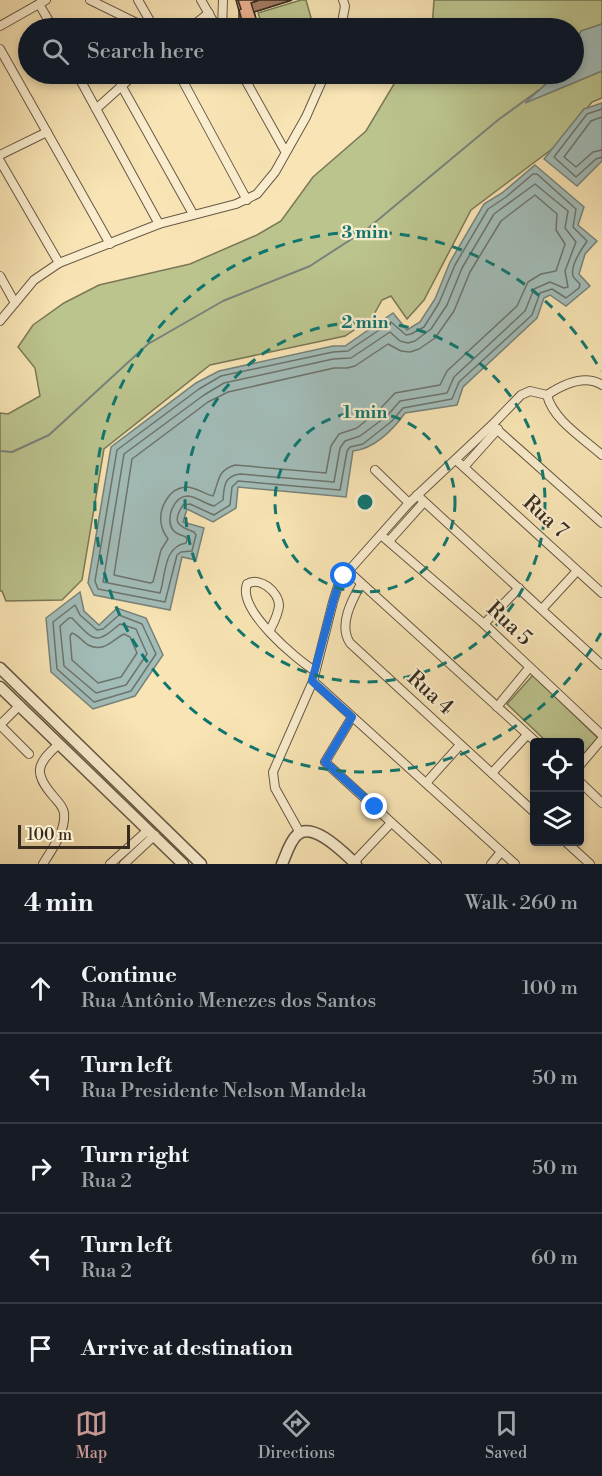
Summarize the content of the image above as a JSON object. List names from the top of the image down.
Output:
{
  "streets": {
    "street": ["Rua 7", "Rua 5", "Rua 4"]
  },
  "scale_bar": "100 m",
  "page": {
    "search": "Search here",
    "scale": "100 m",
    "heading": ["4 min", "Walk · 260 m"],
    "list": [
      ["Continue", "Rua Antônio Menezes dos Santos", "100 m"],
      ["Turn left", "Rua Presidente Nelson Mandela", "50 m"],
      ["Turn right", "Rua 2", "50 m"],
      ["Turn left", "Rua 2", "60 m"],
      "Arrive at destination"
    ],
    "nav": ["Map", "Directions", "Saved"]
  },
  "rings": ["3 min", "2 min", "1 min"]
}
